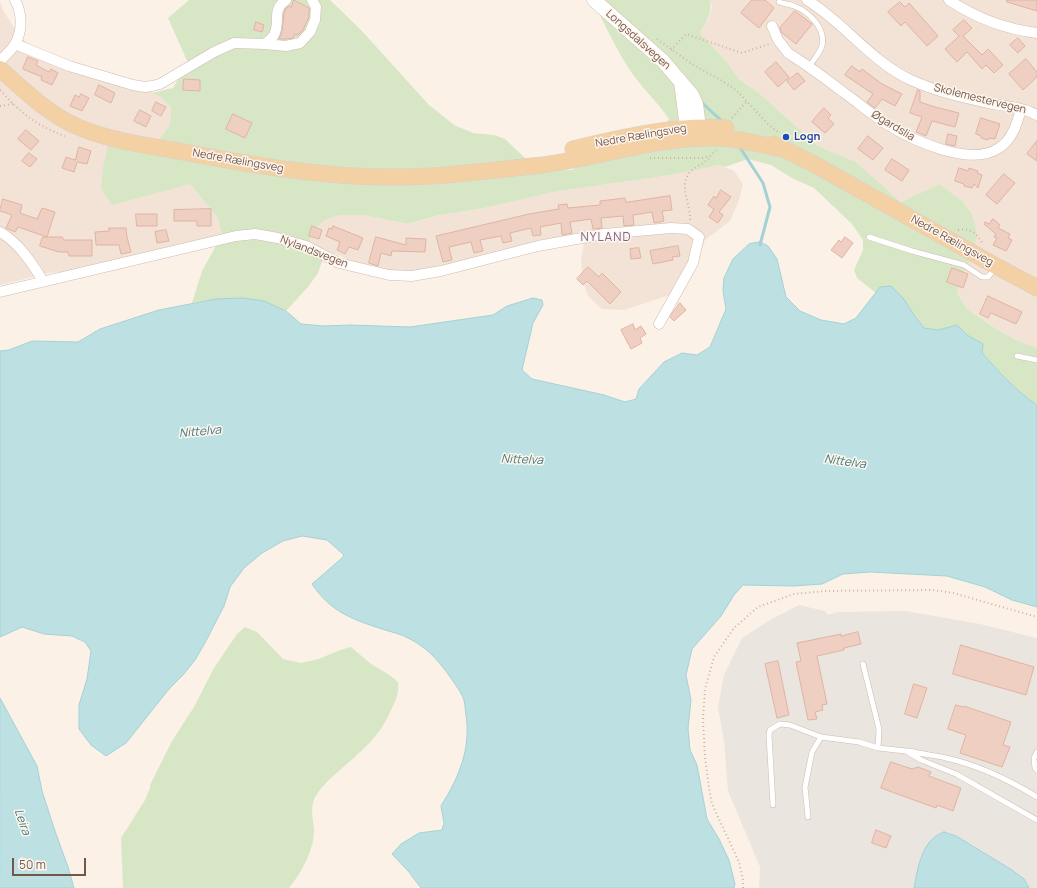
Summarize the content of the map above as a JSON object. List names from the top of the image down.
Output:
{
  "streets": {
    "main road": ["Longsdalsvegen", "Nedre Rælingsveg"],
    "street": ["Skolemestervegen", "Øgardslia", "Nylandsvegen"]
  },
  "crossings": [
    ["Longsdalsvegen", "Nedre Rælingsveg"],
    ["Skolemestervegen", "Øgardslia"]
  ],
  "districts": ["NYLAND"],
  "water": ["Nittelva", "Leira"],
  "places": ["Logn"],
  "scale_bar": "50 m"
}
